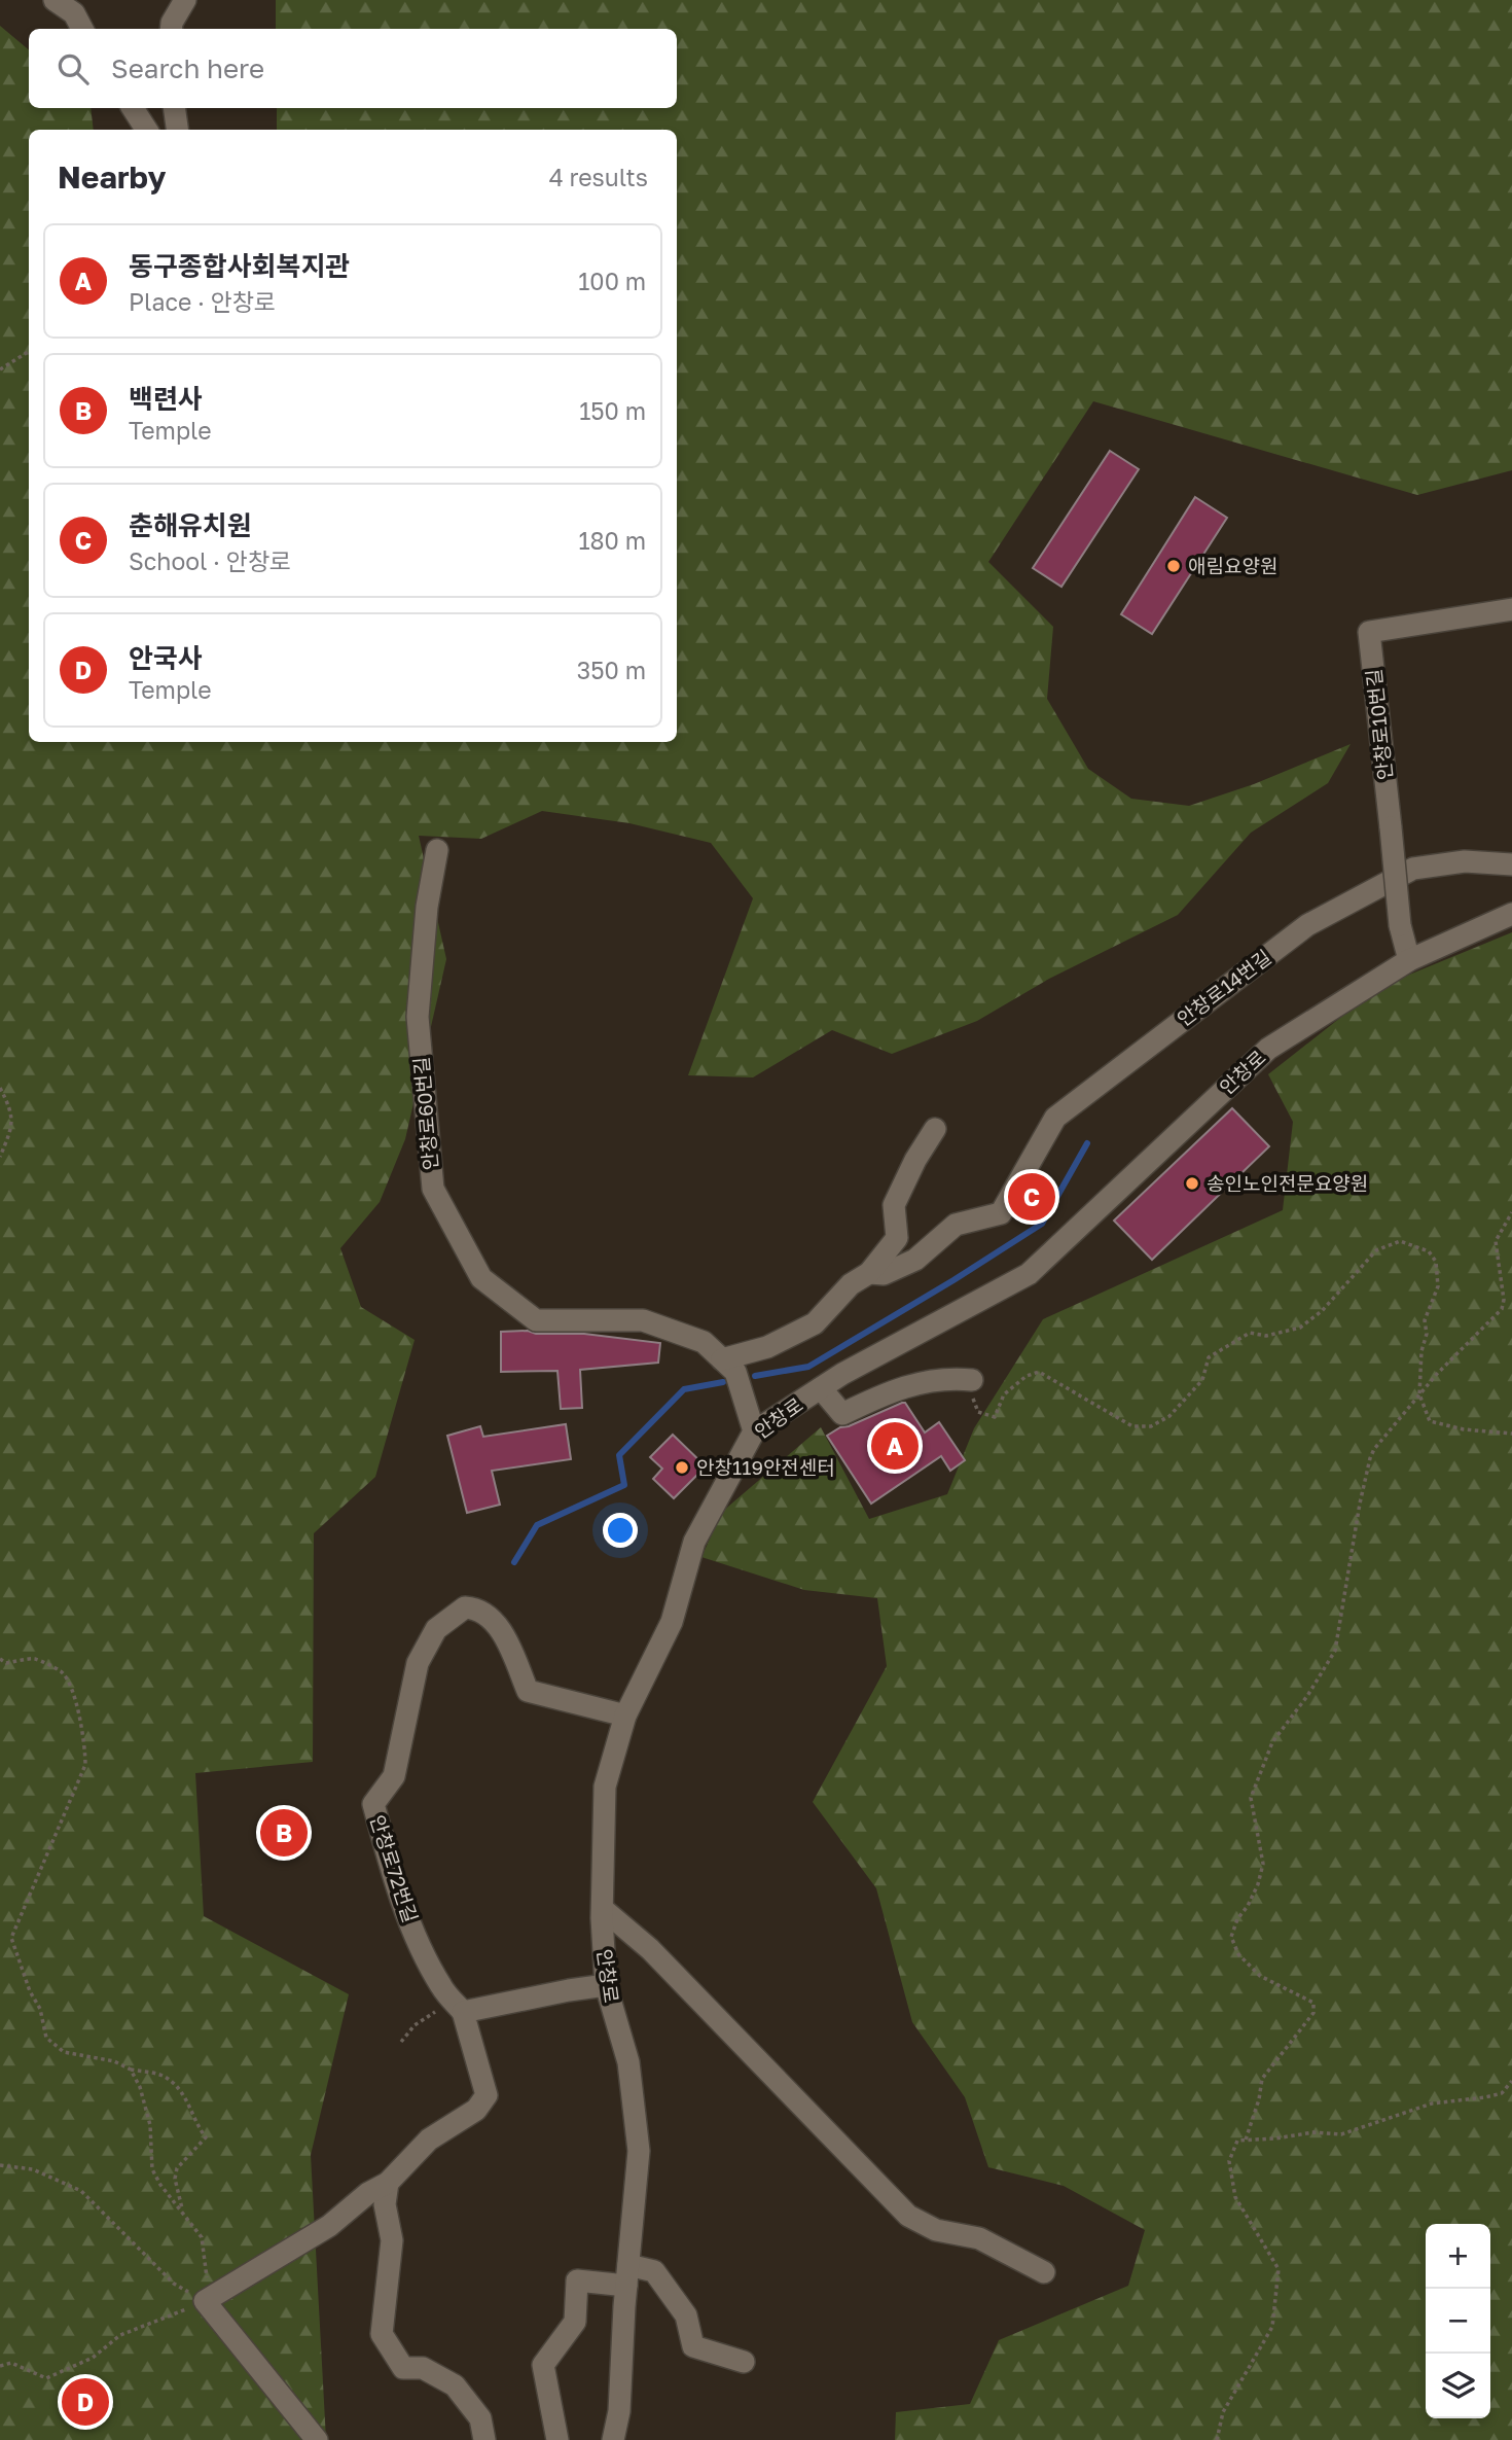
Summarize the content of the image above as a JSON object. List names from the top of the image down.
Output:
{
  "streets": {
    "street": [
      "안창로10번길",
      "안창로14번길",
      "안창로",
      "안창로60번길",
      "안창로72번길"
    ]
  },
  "crossings": [
    ["안창로10번길", "안창로"],
    ["안창로", "안창로60번길"],
    ["안창로", "안창로72번길"]
  ],
  "places": ["애림요양원", "송인노인전문요양원", "안창119안전센터"],
  "page": {
    "search": "Search here",
    "heading": ["Nearby", "4 results"],
    "list": [
      {
        "mark": "A",
        "name": "동구종합사회복지관",
        "note": "Place · 안창로",
        "value": "100 m"
      },
      {
        "mark": "B",
        "name": "백련사",
        "note": "Temple",
        "value": "150 m"
      },
      {
        "mark": "C",
        "name": "춘해유치원",
        "note": "School · 안창로",
        "value": "180 m"
      },
      {
        "mark": "D",
        "name": "안국사",
        "note": "Temple",
        "value": "350 m"
      }
    ],
    "pins": [
      "C",
      "A",
      "B",
      "D"
    ],
    "map_buttons": ["+", "−"]
  }
}
